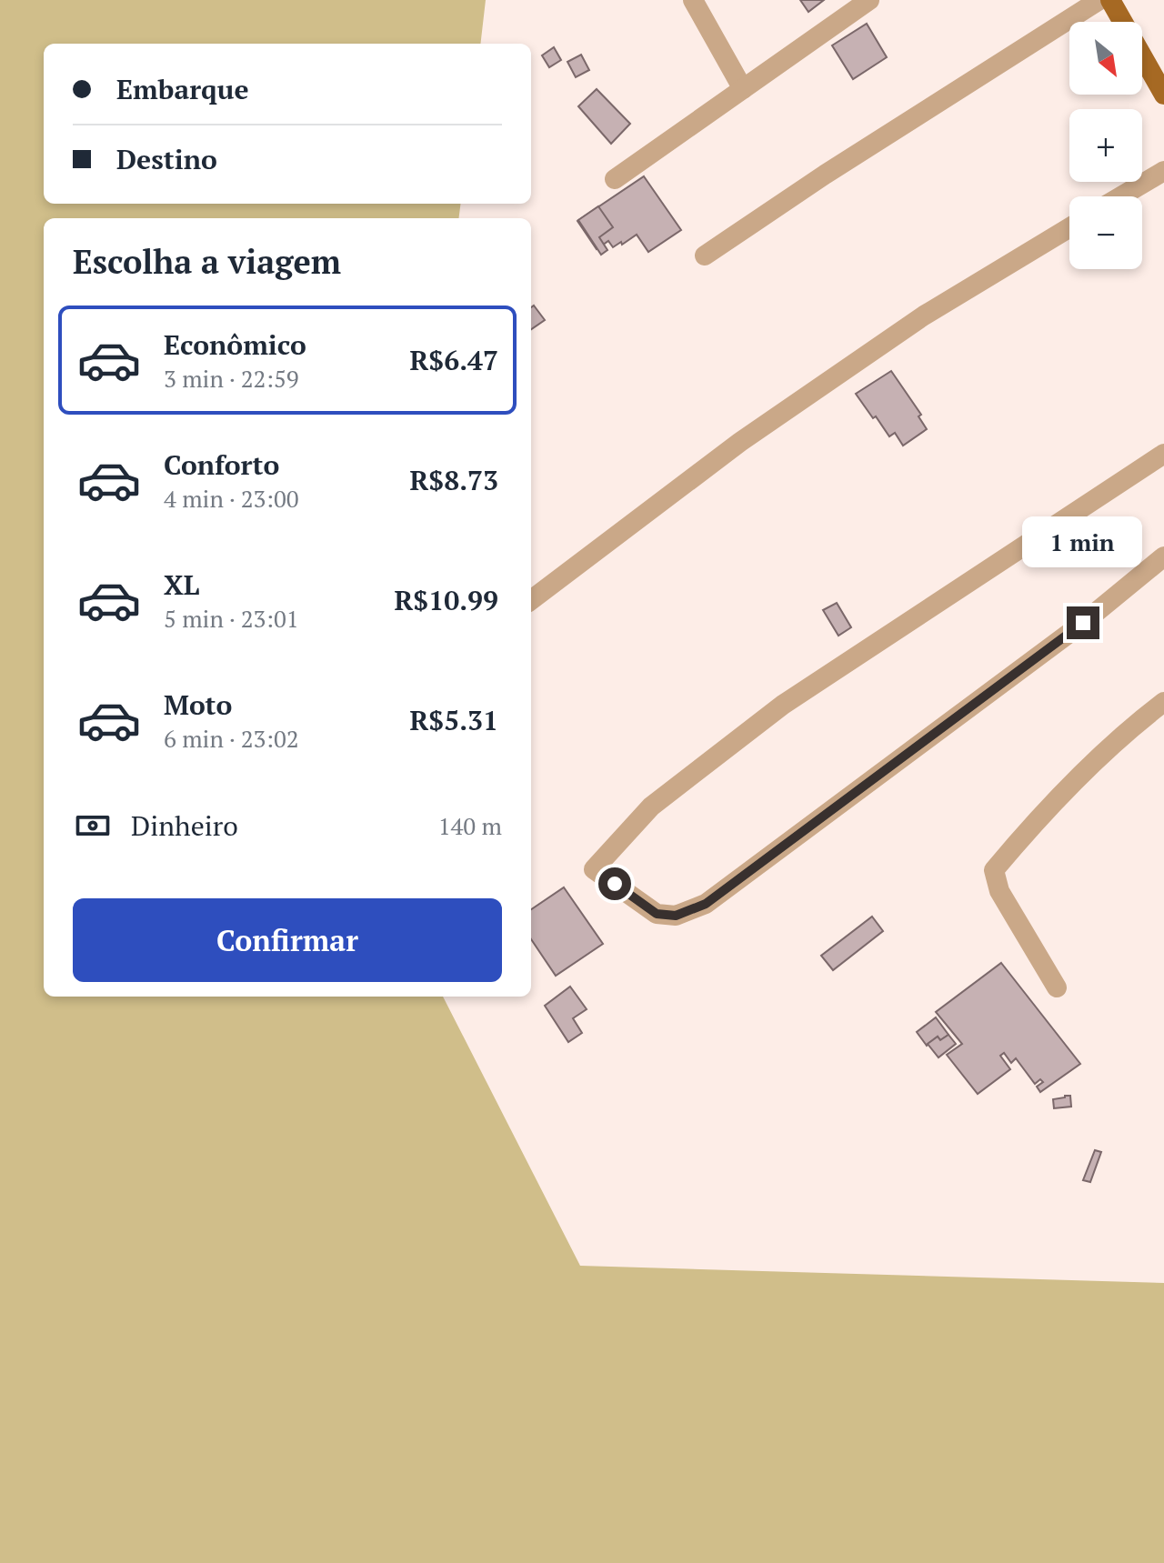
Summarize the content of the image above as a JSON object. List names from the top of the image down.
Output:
{
  "north": "bottom right",
  "page": {
    "map_buttons": ["+", "−"],
    "banner": ["Embarque", "Destino"],
    "heading": "Escolha a viagem",
    "list": [
      {
        "name": "Econômico",
        "note": "3 min · 22:59",
        "value": "R$6.47"
      },
      {
        "name": "Conforto",
        "note": "4 min · 23:00",
        "value": "R$8.73"
      },
      {
        "name": "XL",
        "note": "5 min · 23:01",
        "value": "R$10.99"
      },
      {
        "name": "Moto",
        "note": "6 min · 23:02",
        "value": "R$5.31"
      }
    ],
    "bubble": "1 min",
    "pay": ["Dinheiro", "140 m"],
    "buttons": "Confirmar"
  }
}
